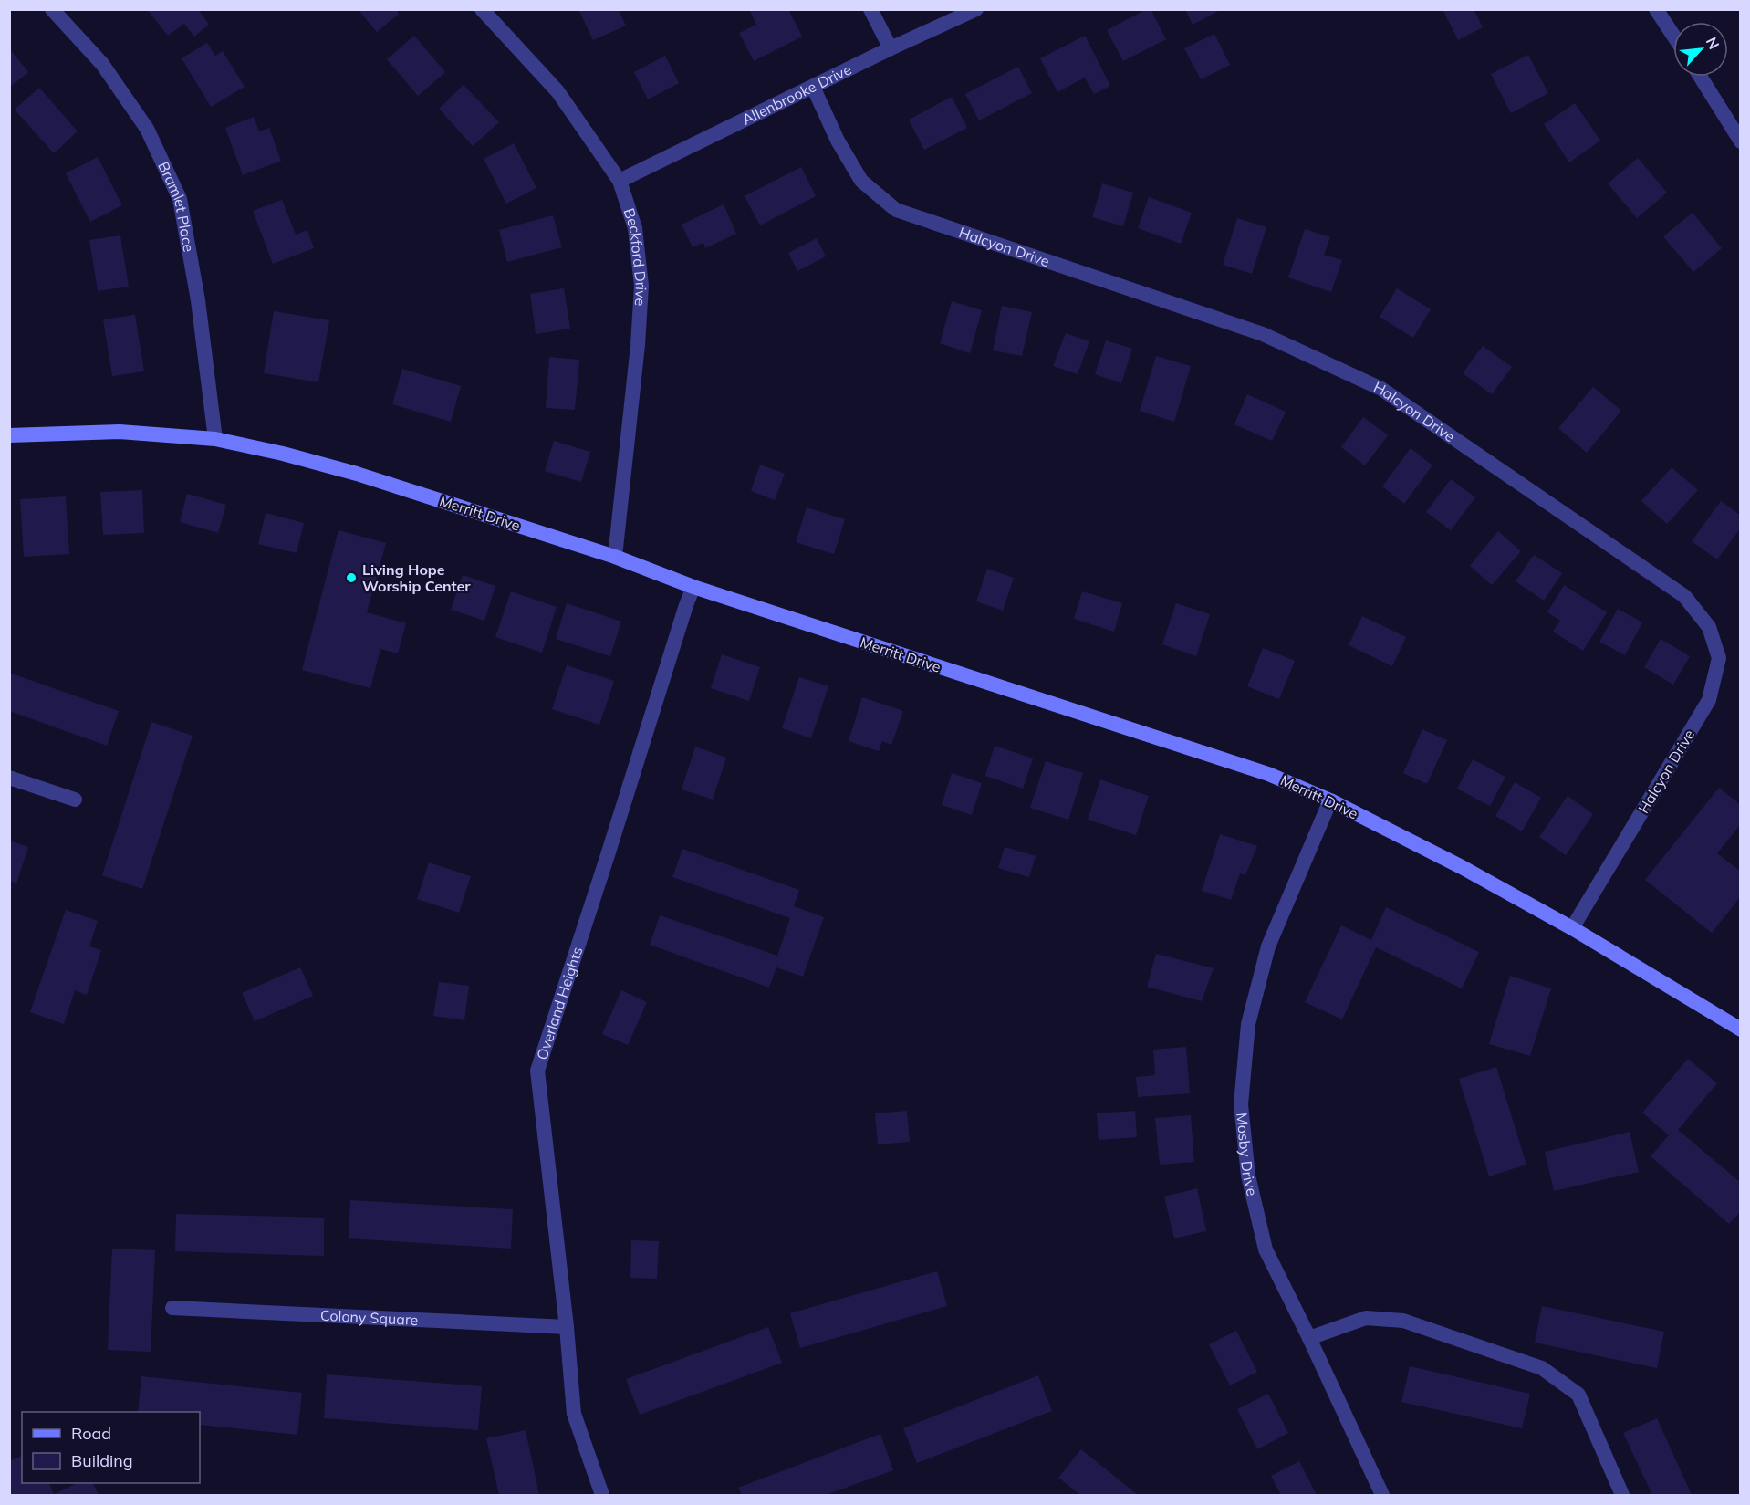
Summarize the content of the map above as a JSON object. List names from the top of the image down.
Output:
{
  "streets": {
    "main road": ["Merritt Drive"],
    "street": [
      "Allenbrooke Drive",
      "Bramlet Place",
      "Halcyon Drive",
      "Beckford Drive",
      "Overland Heights",
      "Mosby Drive",
      "Colony Square"
    ]
  },
  "crossings": [
    ["Allenbrooke Drive", "Halcyon Drive"],
    ["Allenbrooke Drive", "Beckford Drive"],
    ["Bramlet Place", "Merritt Drive"],
    ["Halcyon Drive", "Merritt Drive"],
    ["Beckford Drive", "Merritt Drive"],
    ["Merritt Drive", "Overland Heights"],
    ["Merritt Drive", "Mosby Drive"],
    ["Overland Heights", "Colony Square"]
  ],
  "places": ["Living Hope Worship Center"],
  "legend": ["Road", "Building"],
  "north": "top right"
}
